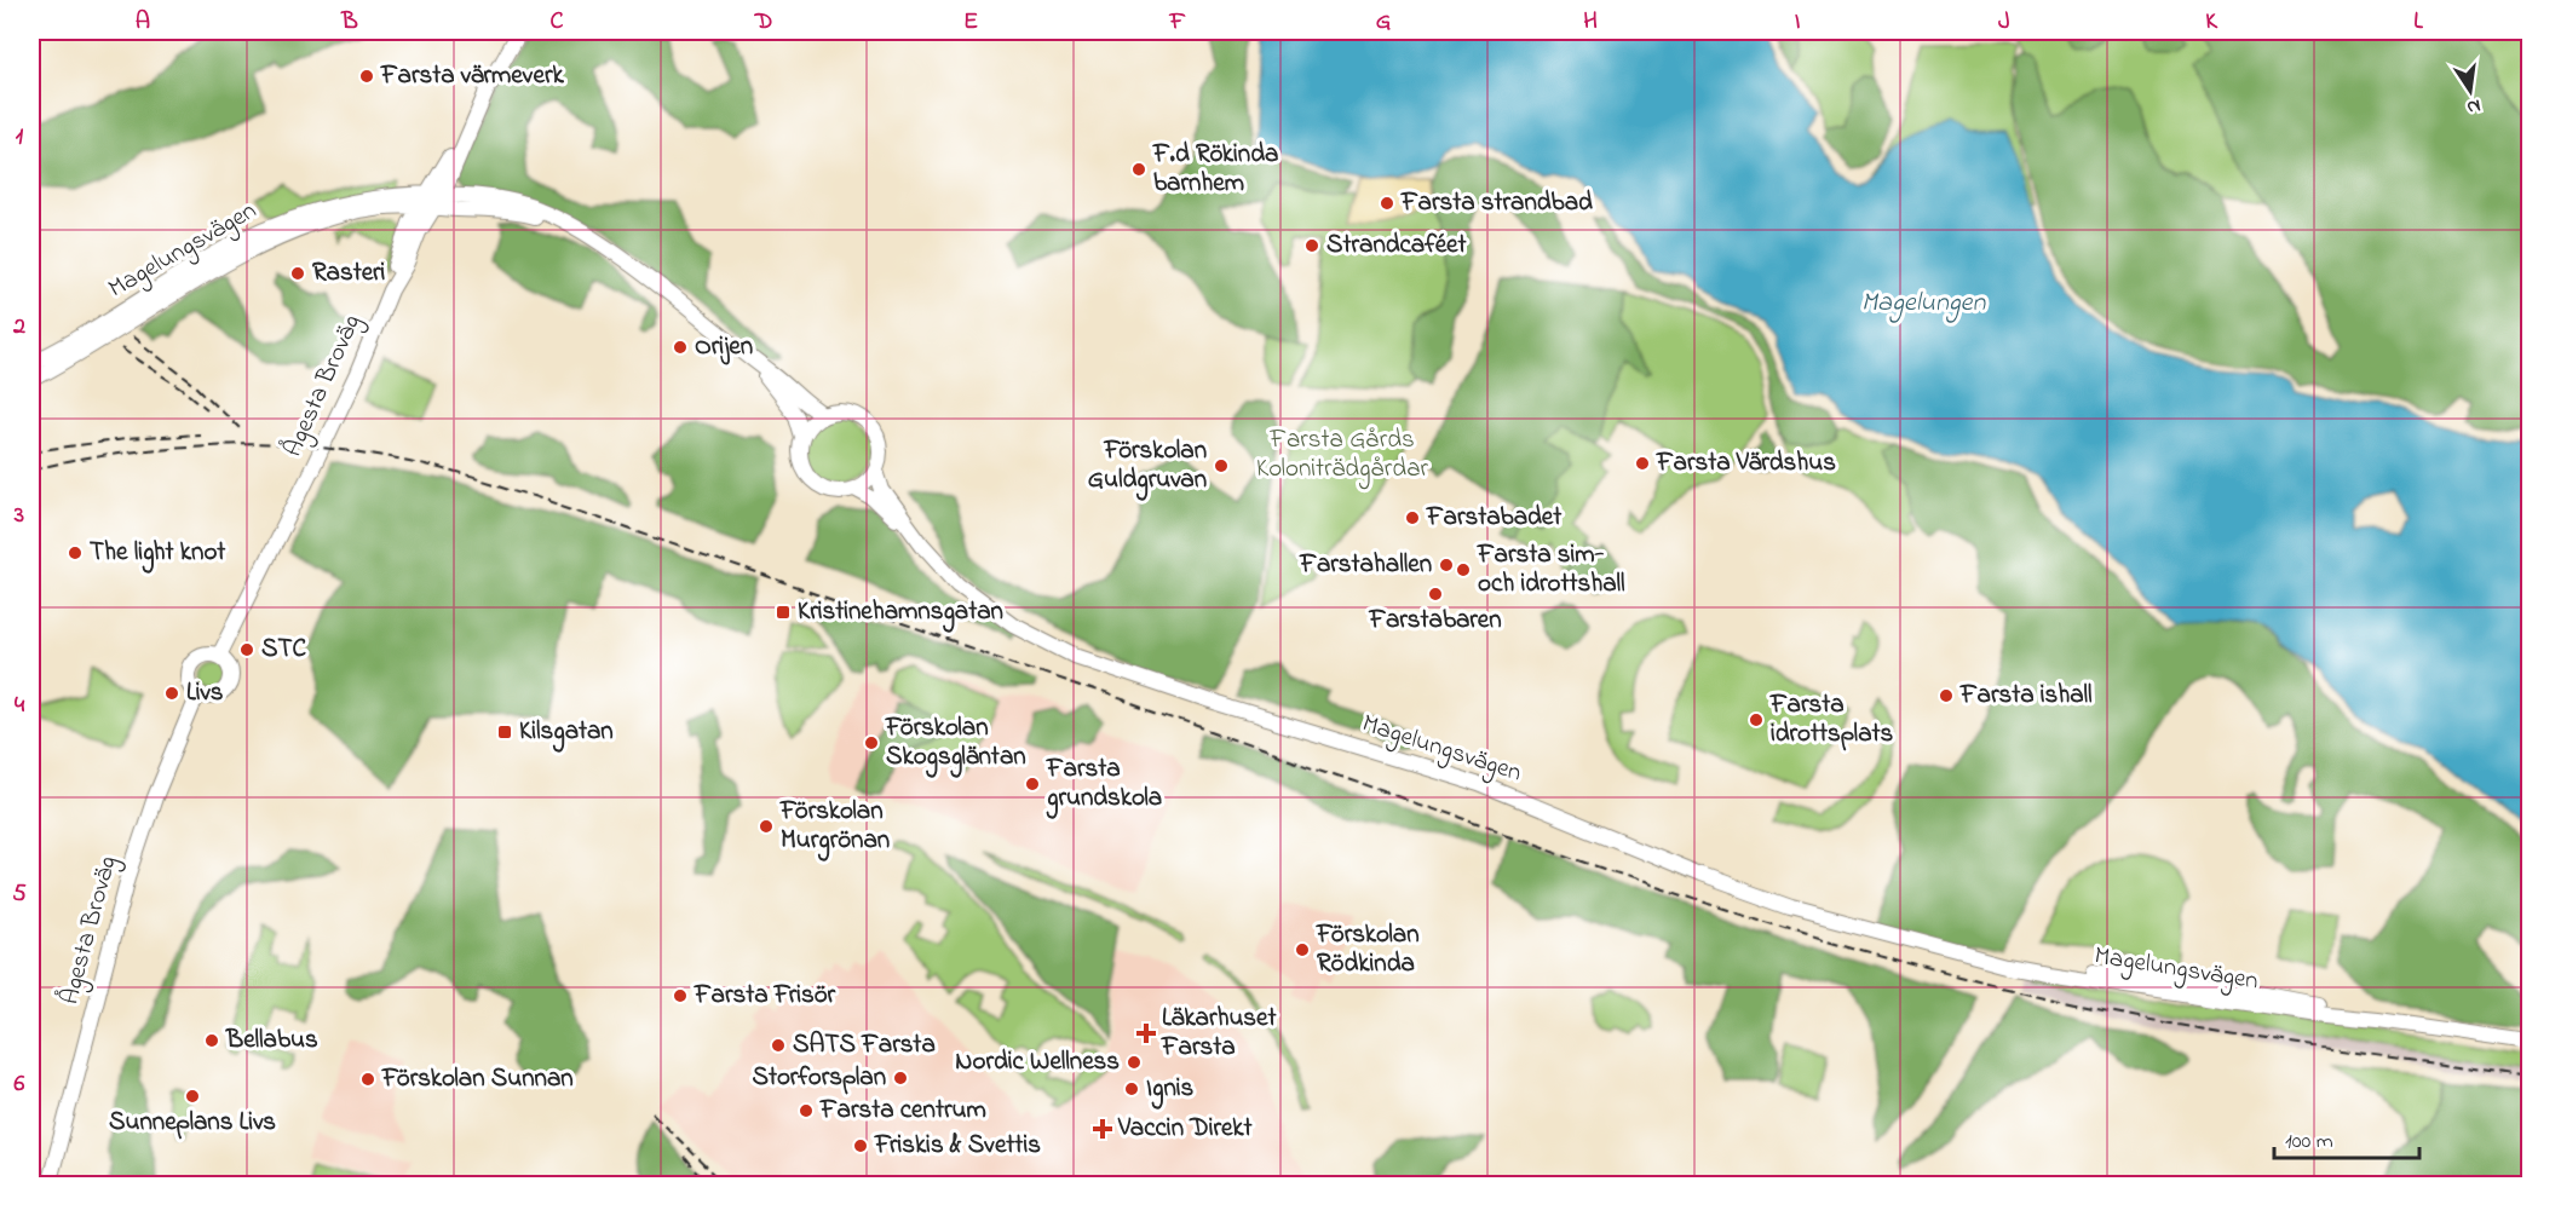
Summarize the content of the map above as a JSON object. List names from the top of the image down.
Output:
{
  "streets": {
    "main road": ["Magelungsvägen", "Ågesta Broväg"]
  },
  "crossings": [
    ["Magelungsvägen", "Ågesta Broväg"]
  ],
  "water": ["Magelungen"],
  "parks": ["Farsta Gårds Koloniträdgårdar"],
  "places": {
    "other": [
      "Farsta värmeverk",
      "F.d Rökinda barnhem",
      "Farsta strandbad",
      "Strandcaféet",
      "Rasteri",
      "Orijen",
      "Farsta Värdshus",
      "Förskolan Guldgruvan",
      "Farstabadet",
      "The light knot",
      "Farstahallen",
      "Farsta sim- och idrottshall",
      "Farstabaren",
      "STC",
      "Livs",
      "Farsta ishall",
      "Farsta idrottsplats",
      "Förskolan Skogsgläntan",
      "Farsta grundskola",
      "Förskolan Murgrönan",
      "Förskolan Rödkinda",
      "Farsta Frisör",
      "Bellabus",
      "SATS Farsta",
      "Nordic Wellness",
      "Storforsplan",
      "Förskolan Sunnan",
      "Ignis",
      "Sunneplans Livs",
      "Farsta centrum",
      "Friskis & Svettis"
    ],
    "transit": ["Kristinehamnsgatan", "Kilsgatan"],
    "health": ["Läkarhuset Farsta", "Vaccin Direkt"]
  },
  "scale_bar": "100 m",
  "north": "bottom",
  "grid": {
    "columns": [
      "A",
      "B",
      "C",
      "D",
      "E",
      "F",
      "G",
      "H",
      "I",
      "J",
      "K",
      "L"
    ],
    "rows": [
      "1",
      "2",
      "3",
      "4",
      "5",
      "6"
    ]
  }
}
